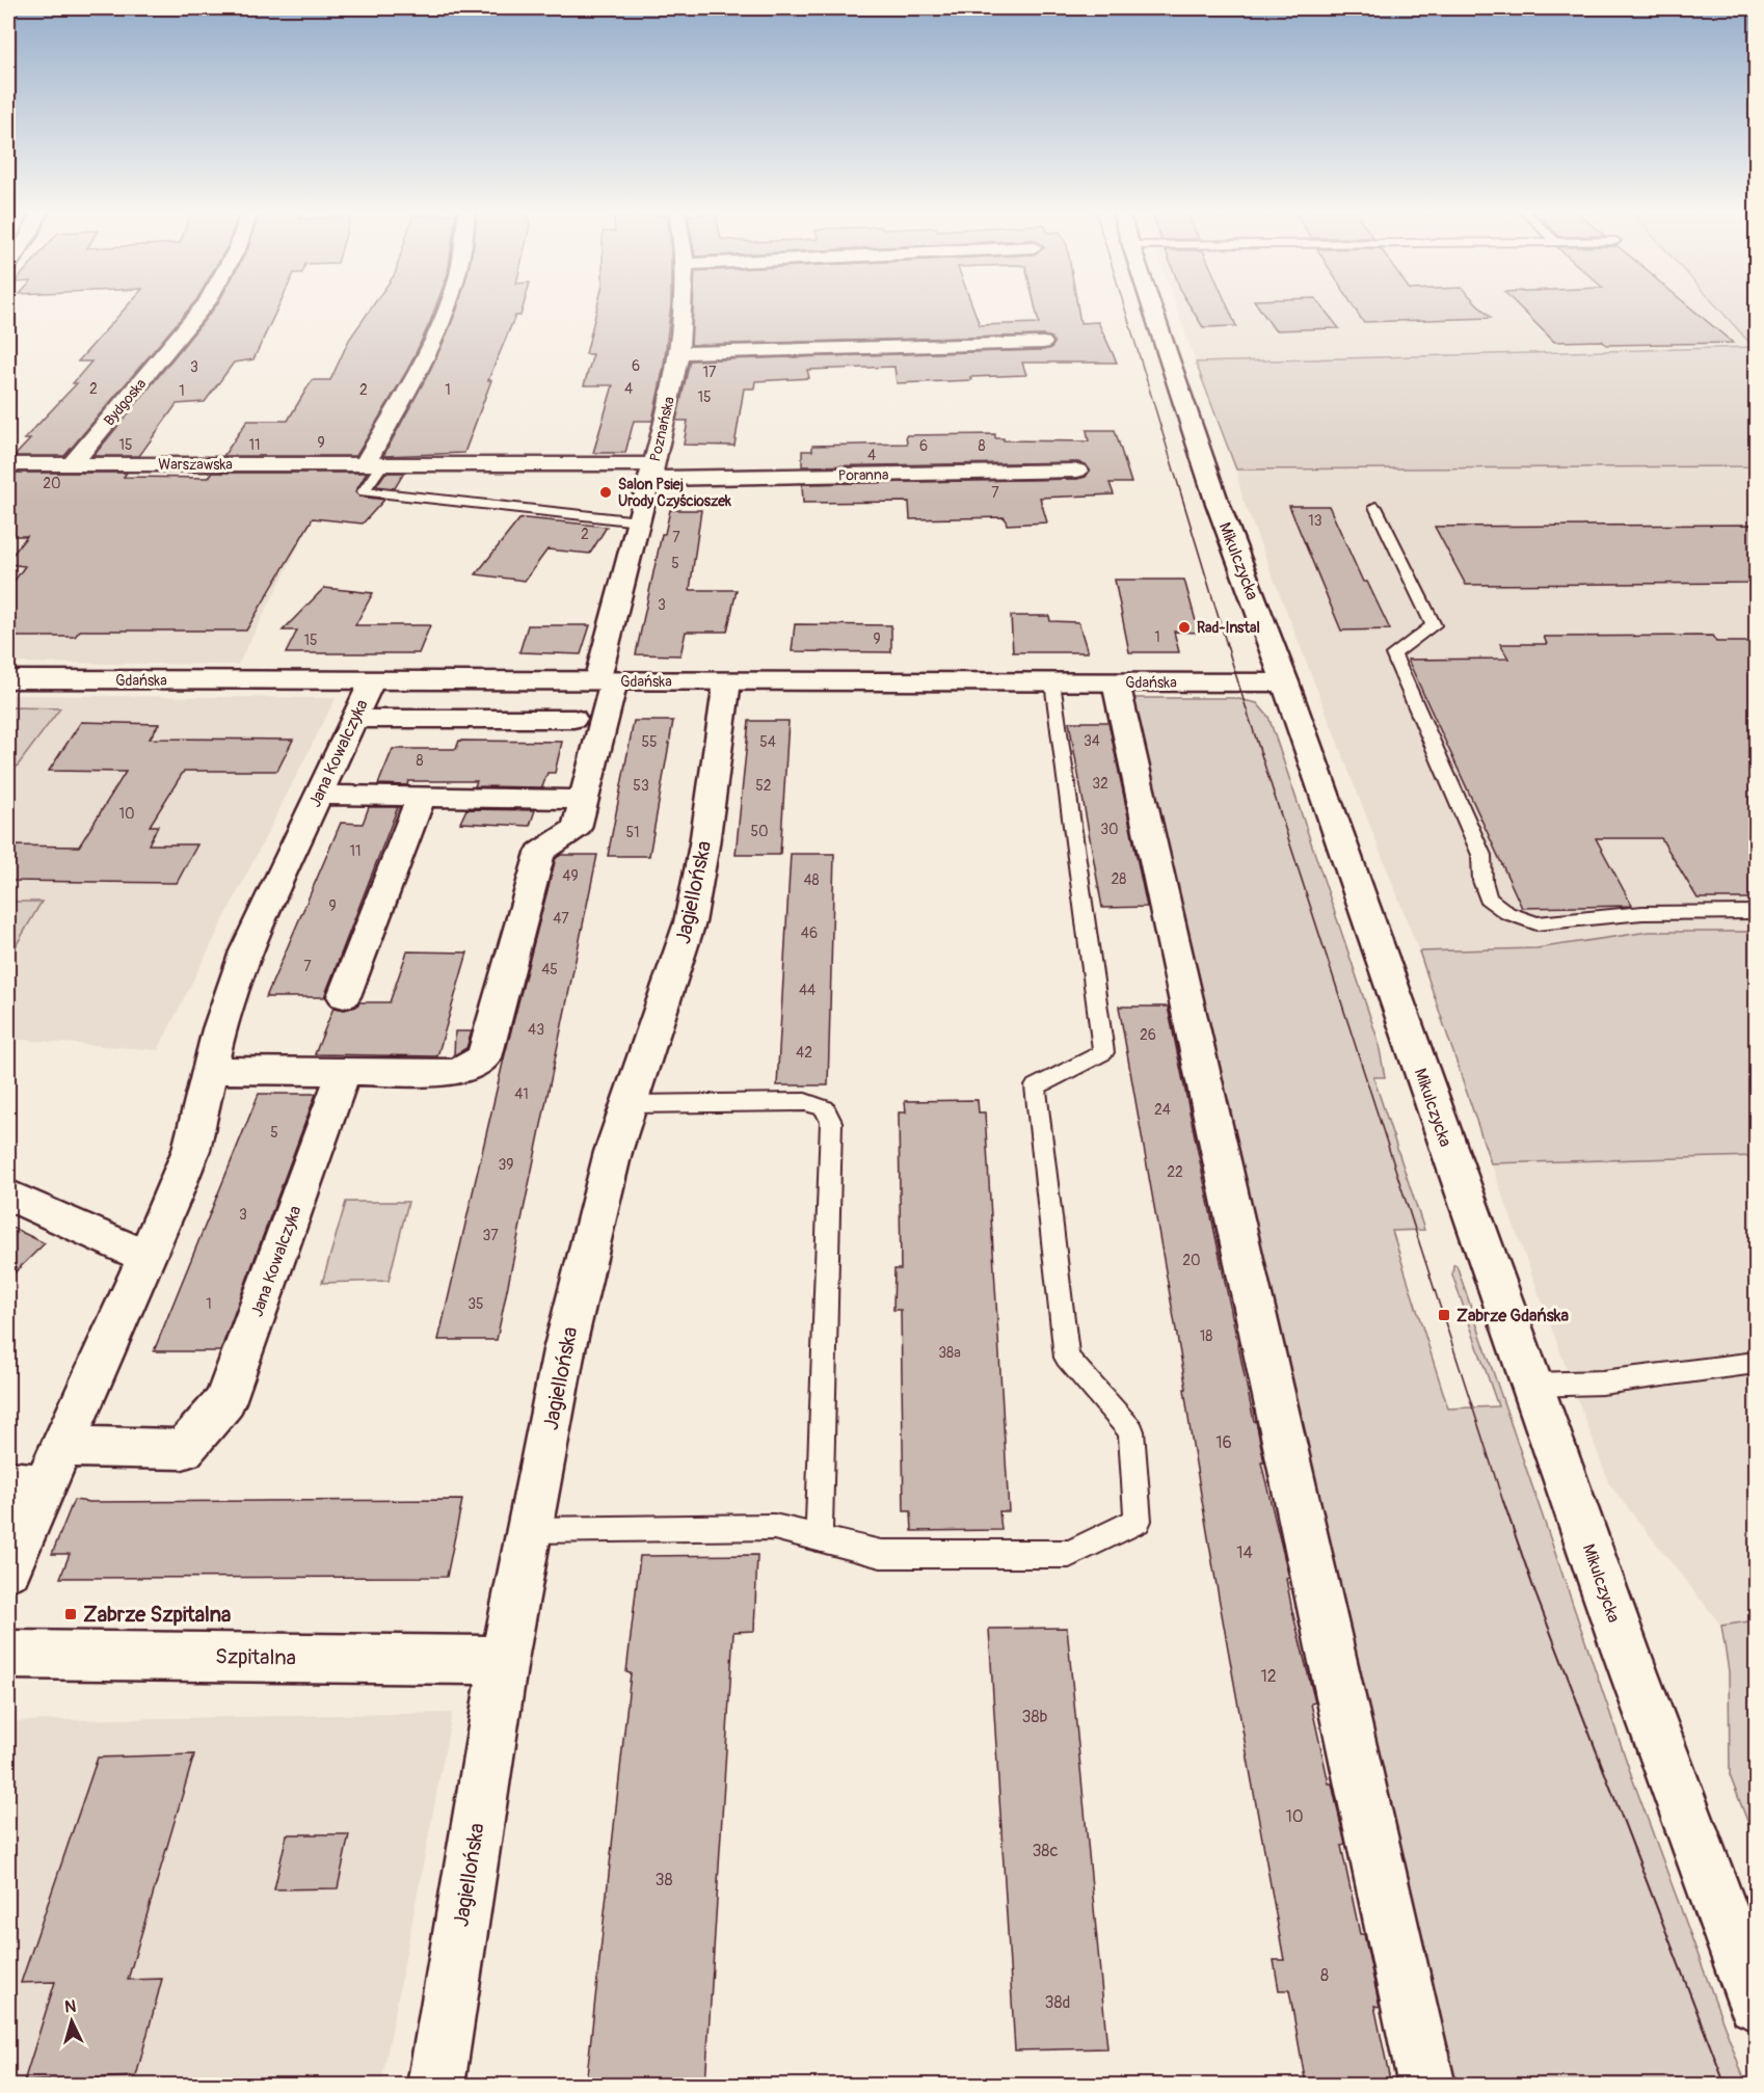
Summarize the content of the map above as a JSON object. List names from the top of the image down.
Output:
{
  "streets": {
    "street": [
      "Bydgoska",
      "Poznańska",
      "Warszawska",
      "Poranna",
      "Mikulczycka",
      "Gdańska",
      "Jana Kowalczyka",
      "Jagiellońska",
      "Szpitalna"
    ]
  },
  "crossings": [
    ["Bydgoska", "Warszawska"],
    ["Poznańska", "Warszawska"],
    ["Poznańska", "Poranna"],
    ["Poznańska", "Gdańska"],
    ["Poznańska", "Jana Kowalczyka"],
    ["Warszawska", "Poranna"],
    ["Mikulczycka", "Gdańska"],
    ["Gdańska", "Jana Kowalczyka"],
    ["Gdańska", "Jagiellońska"],
    ["Jagiellońska", "Szpitalna"]
  ],
  "places": {
    "other": ["Salon Psiej Urody Czyścioszek", "Rad-Instal"],
    "transit": ["Zabrze Gdańska", "Zabrze Szpitalna"]
  },
  "house_numbers": [
    "6",
    "3",
    "17",
    "2",
    "4",
    "2",
    "1",
    "1",
    "15",
    "9",
    "15",
    "11",
    "6",
    "8",
    "4",
    "20",
    "7",
    "13",
    "2",
    "7",
    "5",
    "3",
    "1",
    "9",
    "15",
    "34",
    "55",
    "54",
    "8",
    "32",
    "53",
    "52",
    "10",
    "30",
    "50",
    "51",
    "11",
    "49",
    "28",
    "48",
    "9",
    "47",
    "46",
    "7",
    "45",
    "44",
    "43",
    "26",
    "42",
    "41",
    "24",
    "5",
    "39",
    "22",
    "3",
    "37",
    "20",
    "1",
    "35",
    "18",
    "38a",
    "16",
    "14",
    "12",
    "38b",
    "10",
    "38c",
    "38",
    "8",
    "38d"
  ],
  "north": "top"
}
